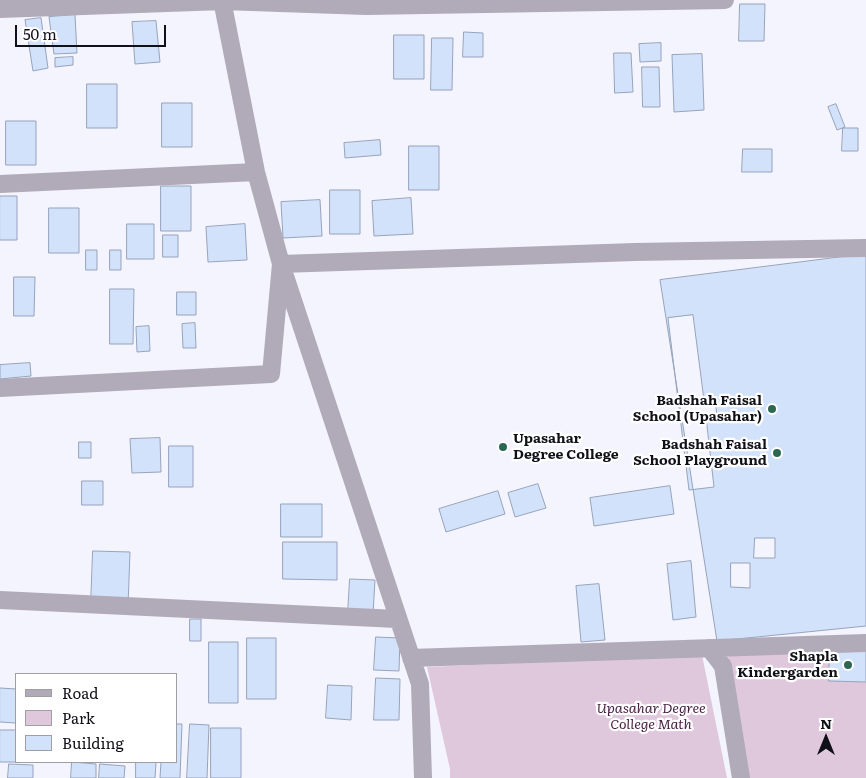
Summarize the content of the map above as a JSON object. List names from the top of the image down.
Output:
{
  "parks": ["Upasahar Degree College Math"],
  "places": [
    "Badshah Faisal School (Upasahar)",
    "Upasahar Degree College",
    "Badshah Faisal School Playground",
    "Shapla Kindergarden"
  ],
  "legend": ["Road", "Park", "Building"],
  "scale_bar": "50 m",
  "north": "top"
}
